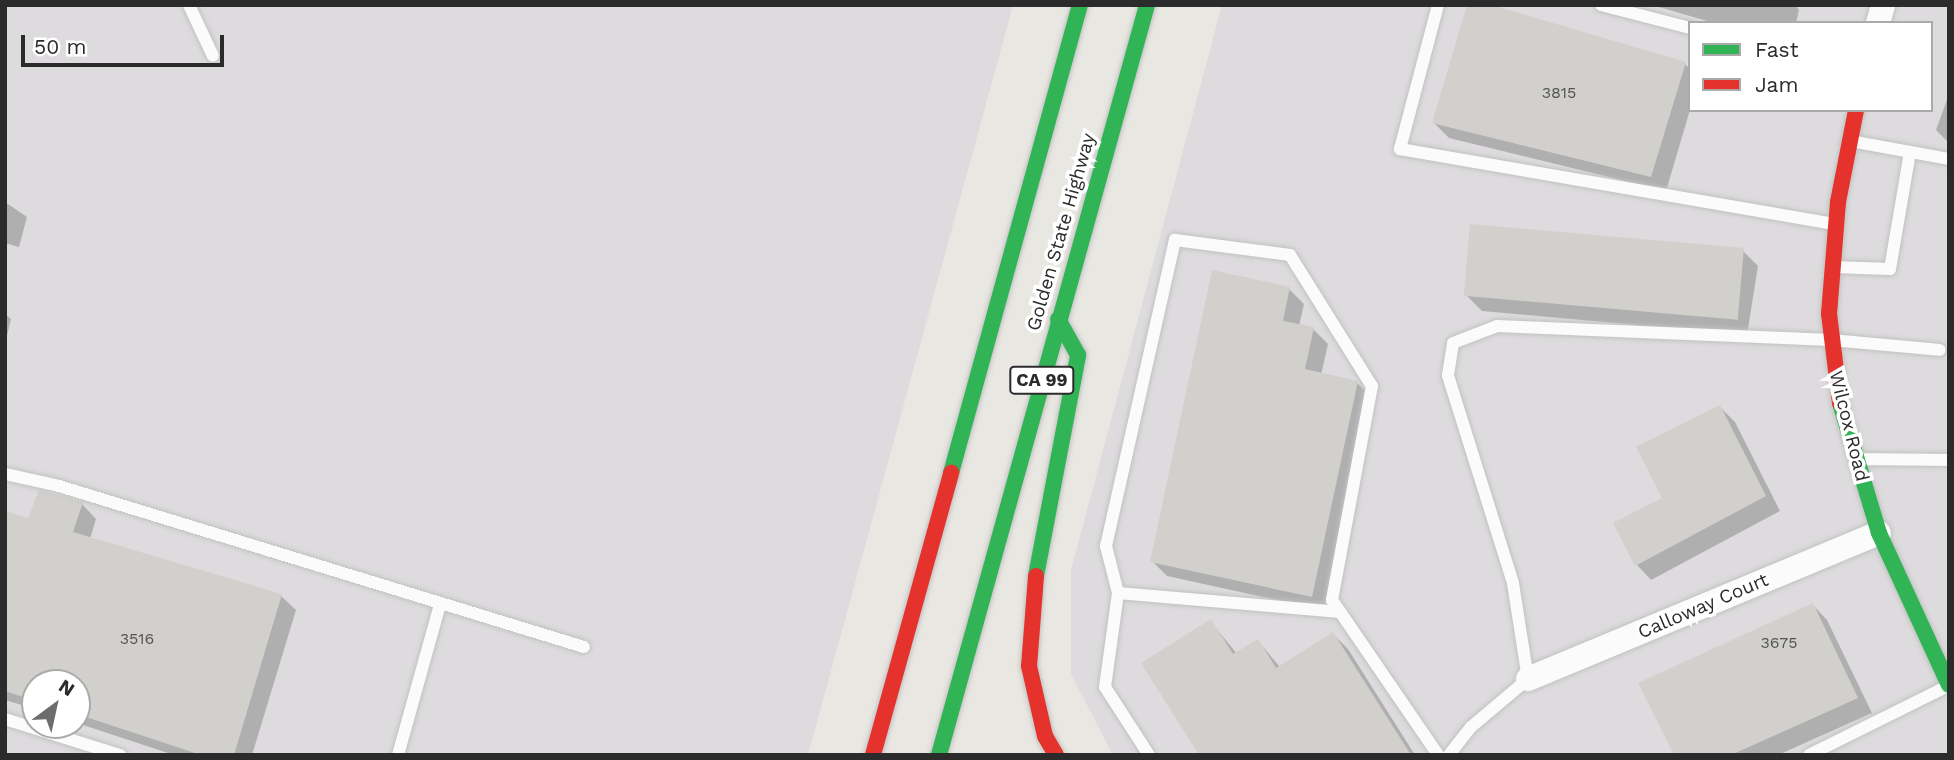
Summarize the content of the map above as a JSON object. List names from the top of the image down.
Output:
{
  "streets": {
    "main road": ["Golden State Highway", "CA 99", "Wilcox Road"],
    "street": ["Calloway Court"]
  },
  "crossings": [
    ["Wilcox Road", "Calloway Court"]
  ],
  "house_numbers": ["3815", "3516", "3675"],
  "legend": ["Fast", "Jam"],
  "scale_bar": "50 m",
  "north": "top right"
}
